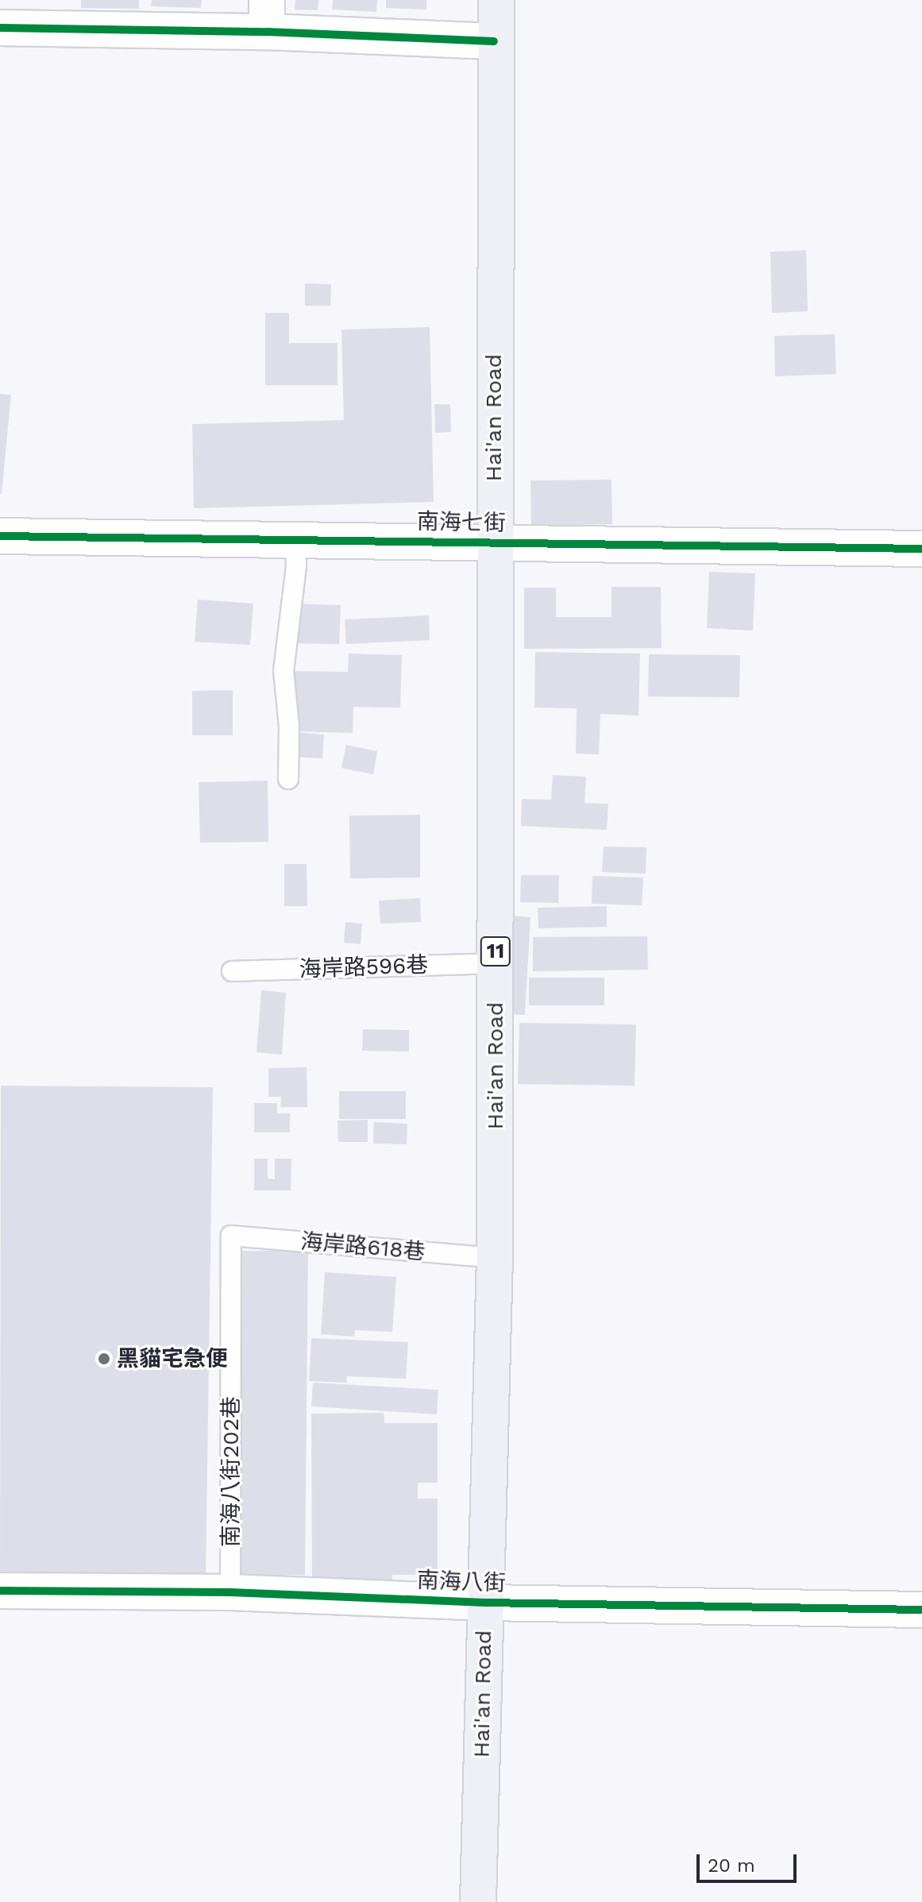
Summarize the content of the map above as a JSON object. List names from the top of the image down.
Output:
{
  "streets": {
    "main road": ["Hai'an Road", "11"],
    "street": ["南海七街", "南海八街"],
    "lane": ["海岸路596巷", "海岸路618巷", "南海八街202巷"]
  },
  "crossings": [
    ["Hai'an Road", "南海七街"],
    ["Hai'an Road", "海岸路596巷"],
    ["Hai'an Road", "海岸路618巷"],
    ["Hai'an Road", "南海八街"],
    ["海岸路618巷", "南海八街202巷"],
    ["南海八街202巷", "南海八街"]
  ],
  "places": ["黑貓宅急便"],
  "scale_bar": "20 m"
}
